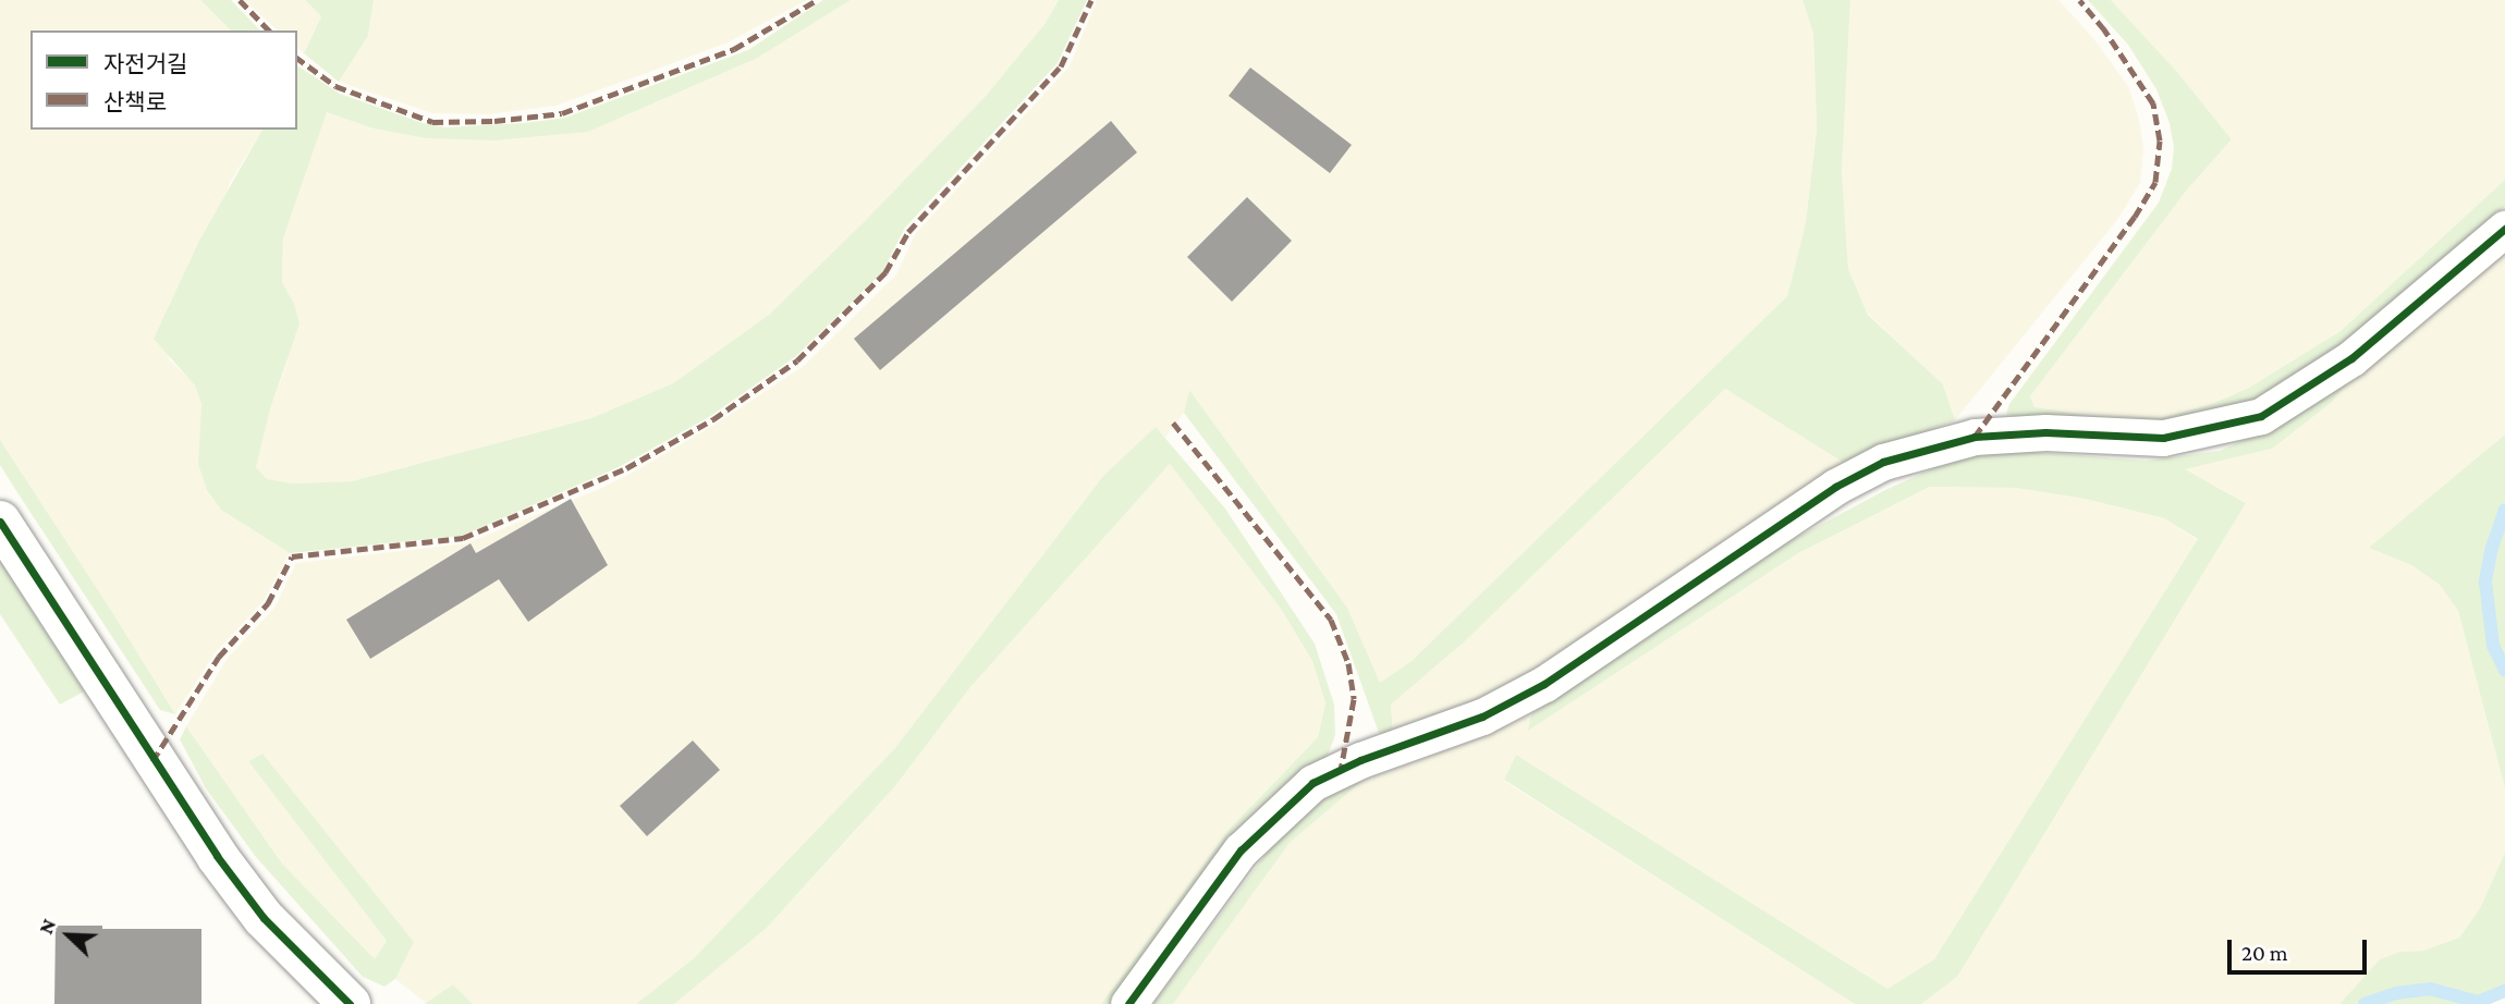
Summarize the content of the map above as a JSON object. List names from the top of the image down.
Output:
{
  "legend": ["자전거길", "산책로"],
  "scale_bar": "20 m",
  "north": "top left"
}
